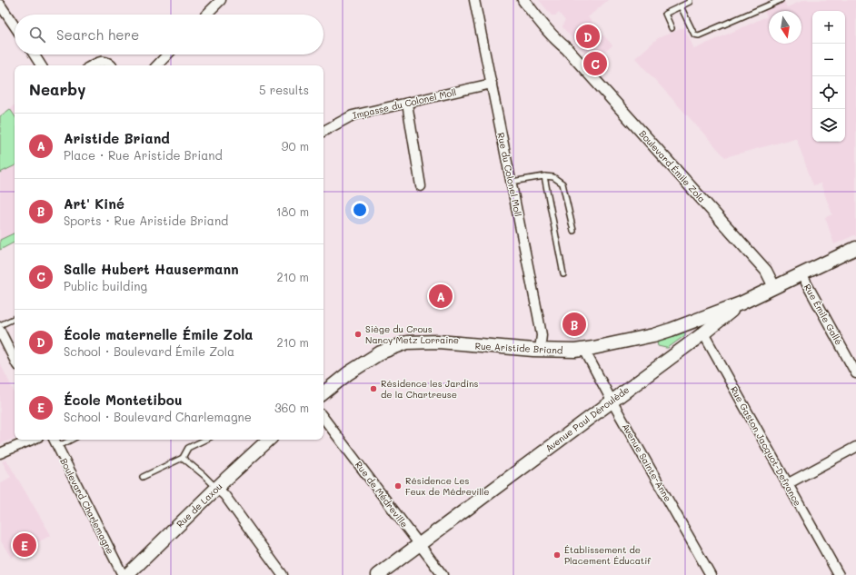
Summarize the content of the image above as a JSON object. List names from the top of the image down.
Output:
{
  "streets": {
    "main road": ["Rue Aristide Briand", "Avenue Paul Déroulède", "Rue de Laxou"],
    "street": [
      "Impasse du Colonel Moll",
      "Boulevard Émile Zola",
      "Rue du Colonel Moll",
      "Rue Émile Gallé",
      "Rue Gaston Jacquot-Defrance",
      "Avenue Sainte-Anne",
      "Rue de Médreville",
      "Boulevard Charlemagne"
    ]
  },
  "crossings": [
    ["Impasse du Colonel Moll", "Rue du Colonel Moll"],
    ["Boulevard Émile Zola", "Avenue Paul Déroulède"],
    ["Rue du Colonel Moll", "Rue Aristide Briand"],
    ["Rue Émile Gallé", "Avenue Paul Déroulède"],
    ["Rue Aristide Briand", "Avenue Paul Déroulède"],
    ["Rue Aristide Briand", "Avenue Sainte-Anne"],
    ["Avenue Paul Déroulède", "Rue Gaston Jacquot-Defrance"],
    ["Avenue Paul Déroulède", "Avenue Sainte-Anne"],
    ["Avenue Paul Déroulède", "Rue de Médreville"]
  ],
  "places": [
    "Siège du Crous Nancy Metz Lorraine",
    "Résidence les Jardins de la Chartreuse",
    "Résidence Les Feux de Médreville",
    "Établissement de Placement Éducatif"
  ],
  "north": "bottom",
  "page": {
    "map_buttons": ["+", "−"],
    "search": "Search here",
    "pins": [
      "D",
      "C",
      "A",
      "B",
      "E"
    ],
    "heading": ["Nearby", "5 results"],
    "list": [
      {
        "mark": "A",
        "name": "Aristide Briand",
        "note": "Place · Rue Aristide Briand",
        "value": "90 m"
      },
      {
        "mark": "B",
        "name": "Art' Kiné",
        "note": "Sports · Rue Aristide Briand",
        "value": "180 m"
      },
      {
        "mark": "C",
        "name": "Salle Hubert Hausermann",
        "note": "Public building",
        "value": "210 m"
      },
      {
        "mark": "D",
        "name": "École maternelle Émile Zola",
        "note": "School · Boulevard Émile Zola",
        "value": "210 m"
      },
      {
        "mark": "E",
        "name": "École Montetibou",
        "note": "School · Boulevard Charlemagne",
        "value": "360 m"
      }
    ]
  }
}
